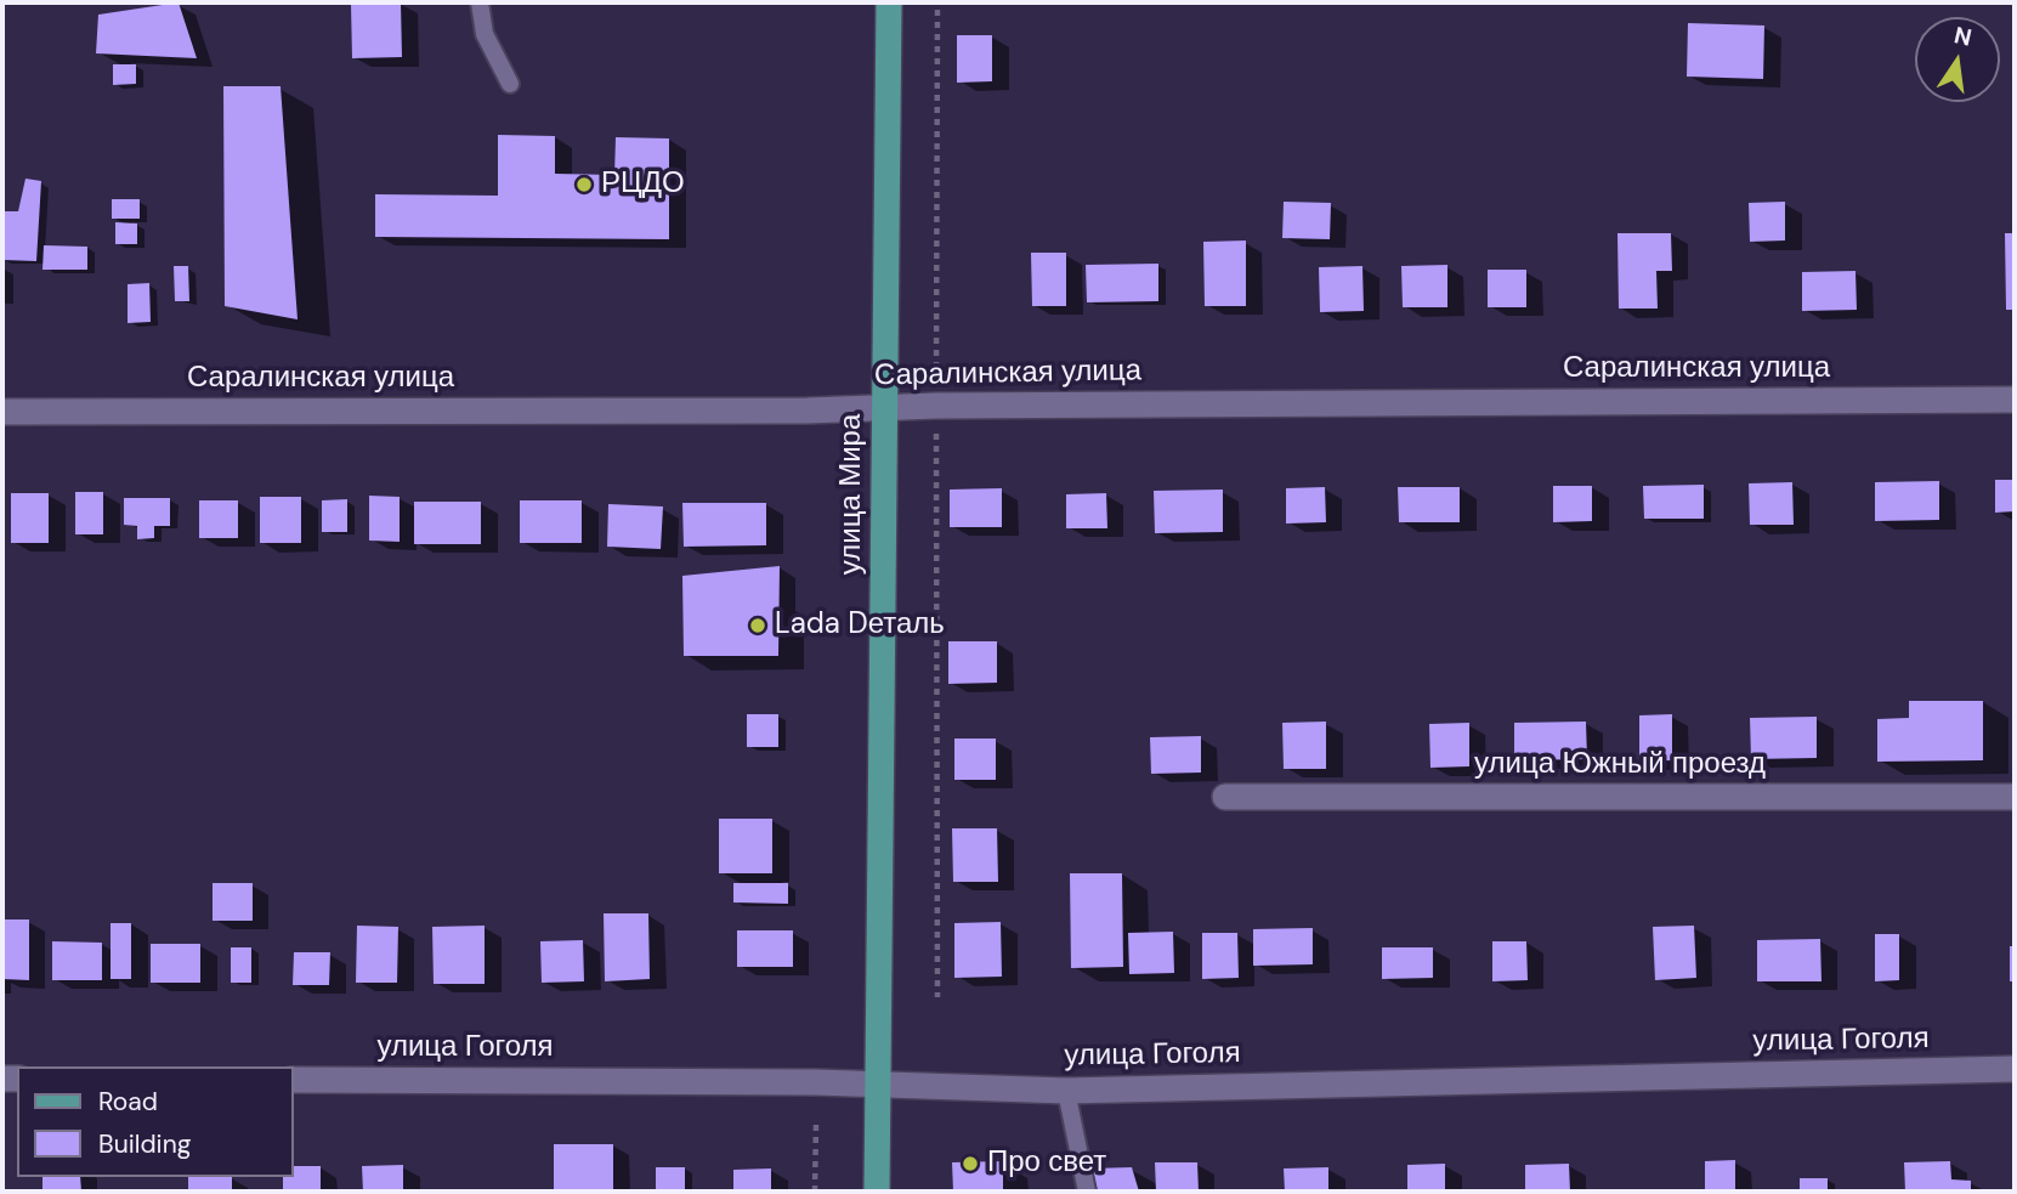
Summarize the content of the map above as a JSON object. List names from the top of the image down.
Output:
{
  "streets": {
    "main road": ["улица Мира"],
    "street": ["Саралинская улица", "улица Южный проезд", "улица Гоголя"]
  },
  "crossings": [
    ["Саралинская улица", "улица Мира"],
    ["улица Мира", "улица Гоголя"]
  ],
  "places": ["РЦДО", "Lada Dеталь", "Про свет"],
  "legend": ["Road", "Building"],
  "north": "top"
}
